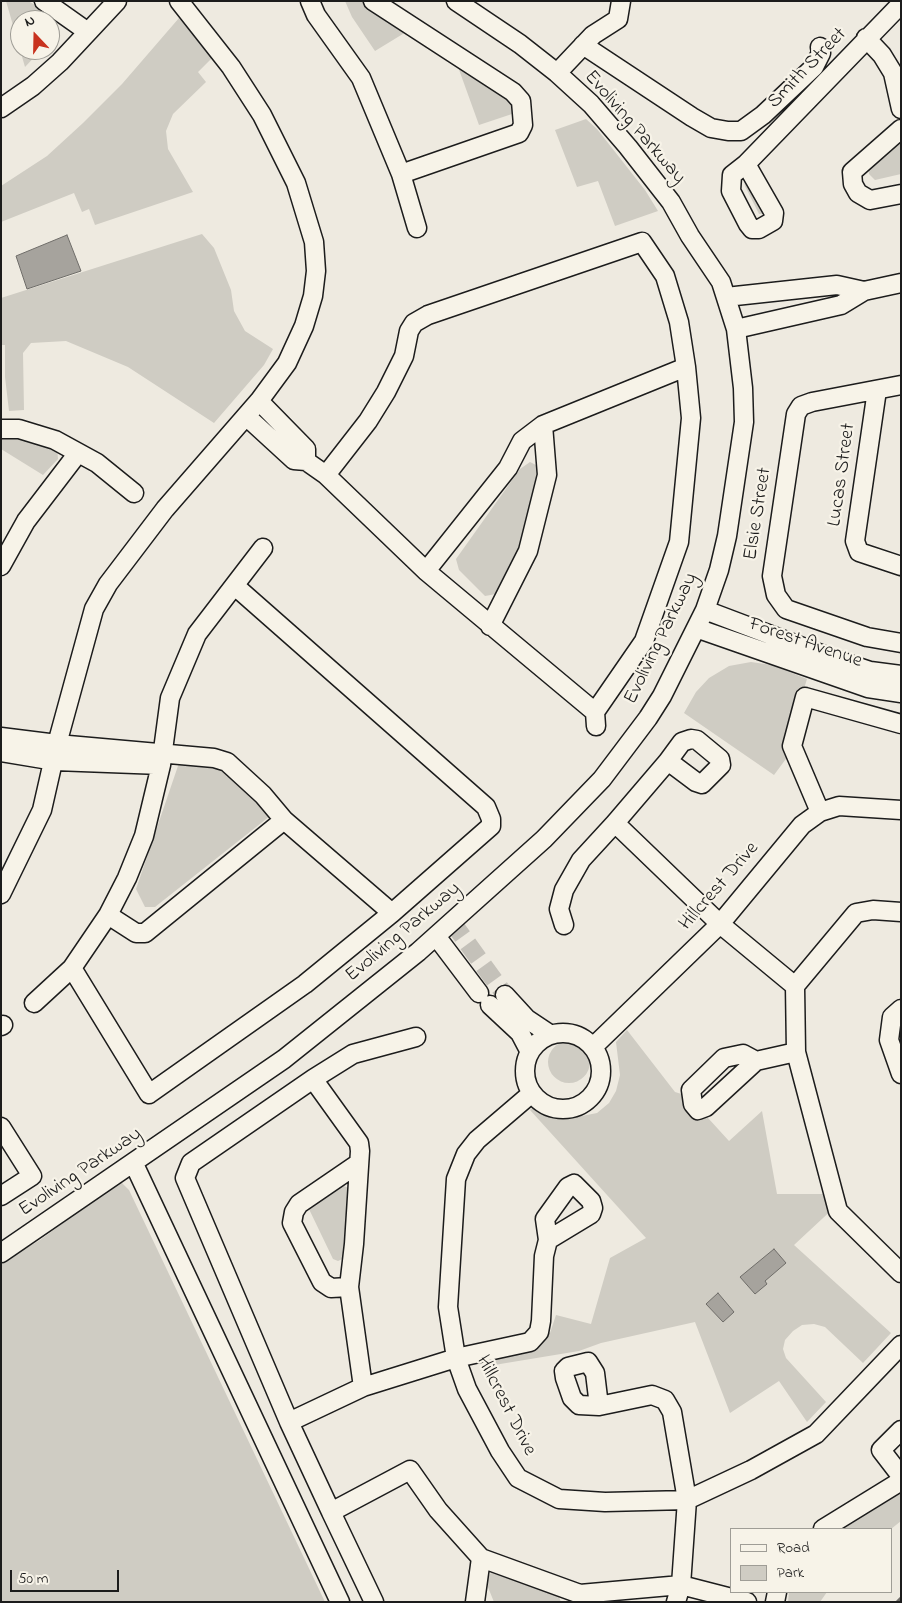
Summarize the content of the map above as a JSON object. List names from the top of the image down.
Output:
{
  "streets": {
    "street": [
      "Smith Street",
      "Evoliving Parkway",
      "Lucas Street",
      "Elsie Street",
      "Forest Avenue",
      "Hillcrest Drive"
    ]
  },
  "crossings": [
    ["Evoliving Parkway", "Forest Avenue"],
    ["Lucas Street", "Elsie Street"]
  ],
  "legend": ["Road", "Park"],
  "scale_bar": "50 m",
  "north": "top"
}
